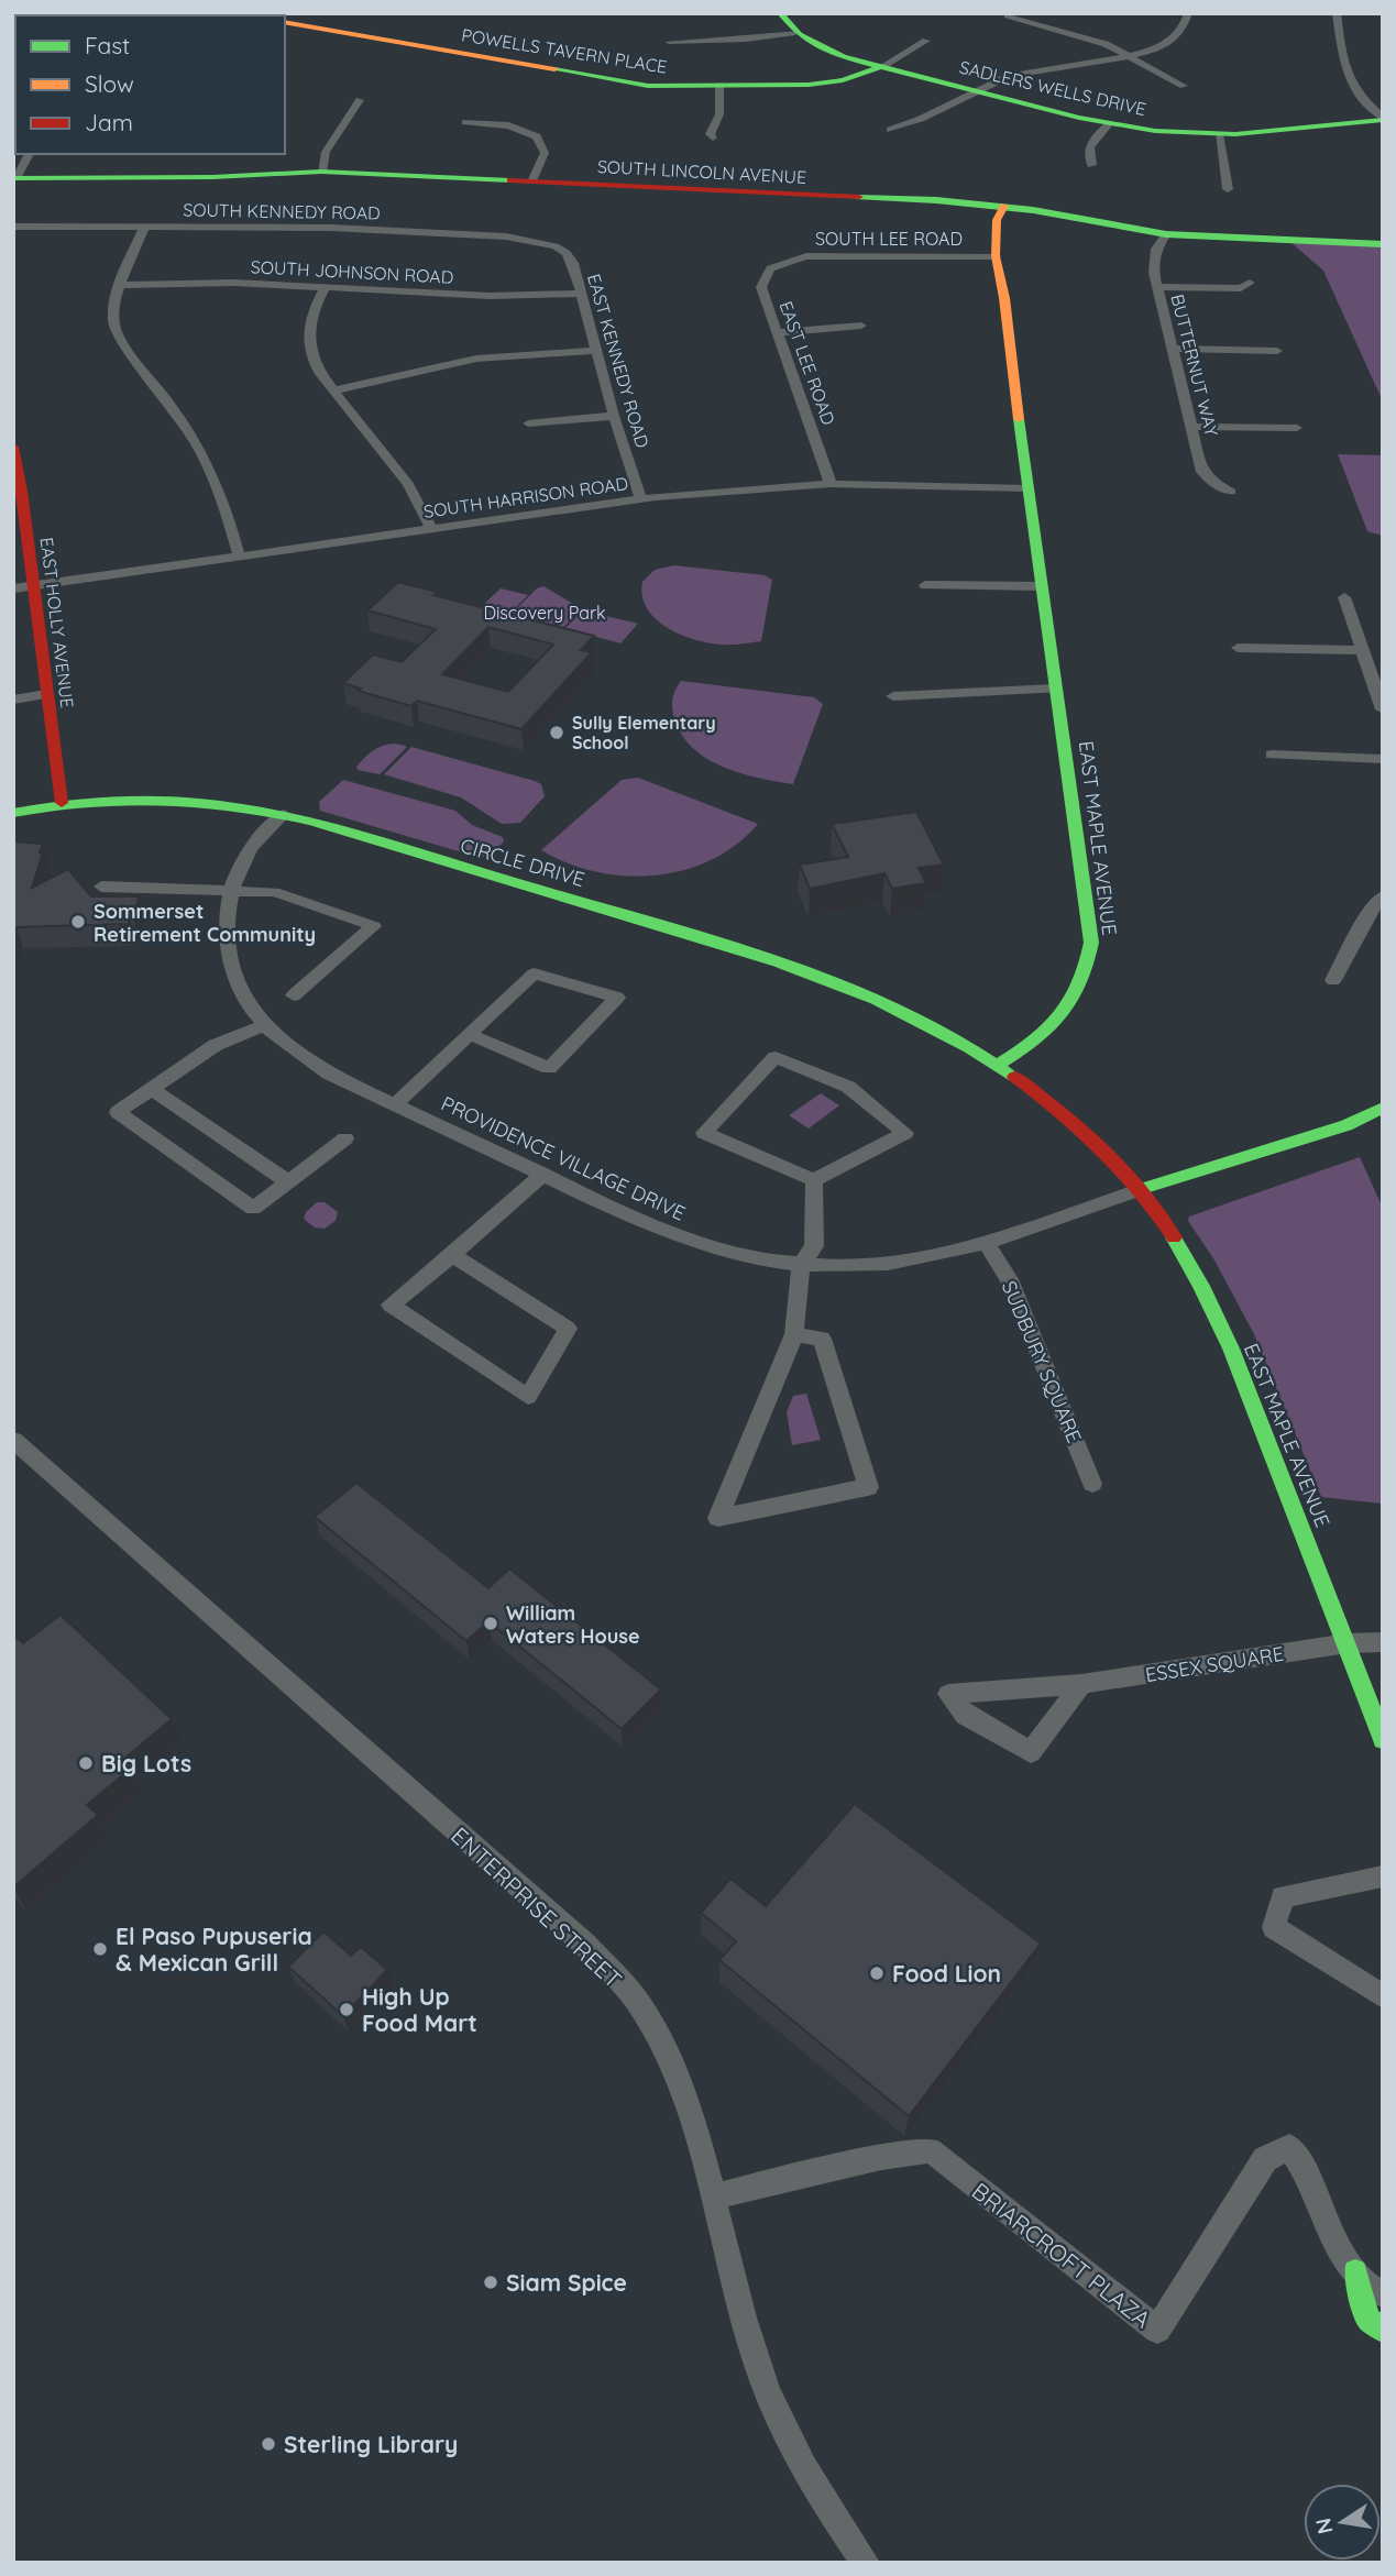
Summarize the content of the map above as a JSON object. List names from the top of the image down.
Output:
{
  "streets": {
    "street": [
      "POWELLS TAVERN PLACE",
      "SADLERS WELLS DRIVE",
      "SOUTH LINCOLN AVENUE",
      "SOUTH KENNEDY ROAD",
      "SOUTH LEE ROAD",
      "SOUTH JOHNSON ROAD",
      "EAST KENNEDY ROAD",
      "EAST LEE ROAD",
      "BUTTERNUT WAY",
      "SOUTH HARRISON ROAD",
      "EAST HOLLY AVENUE",
      "EAST MAPLE AVENUE",
      "CIRCLE DRIVE",
      "PROVIDENCE VILLAGE DRIVE",
      "SUDBURY SQUARE",
      "ESSEX SQUARE",
      "ENTERPRISE STREET",
      "BRIARCROFT PLAZA"
    ]
  },
  "crossings": [
    ["POWELLS TAVERN PLACE", "SADLERS WELLS DRIVE"],
    ["SOUTH LINCOLN AVENUE", "BUTTERNUT WAY"],
    ["SOUTH LINCOLN AVENUE", "EAST MAPLE AVENUE"],
    ["SOUTH KENNEDY ROAD", "EAST KENNEDY ROAD"],
    ["SOUTH LEE ROAD", "EAST LEE ROAD"],
    ["SOUTH LEE ROAD", "EAST MAPLE AVENUE"],
    ["SOUTH JOHNSON ROAD", "EAST KENNEDY ROAD"],
    ["EAST KENNEDY ROAD", "SOUTH HARRISON ROAD"],
    ["EAST LEE ROAD", "SOUTH HARRISON ROAD"],
    ["SOUTH HARRISON ROAD", "EAST HOLLY AVENUE"],
    ["SOUTH HARRISON ROAD", "EAST MAPLE AVENUE"],
    ["EAST HOLLY AVENUE", "CIRCLE DRIVE"],
    ["EAST MAPLE AVENUE", "CIRCLE DRIVE"],
    ["EAST MAPLE AVENUE", "PROVIDENCE VILLAGE DRIVE"],
    ["EAST MAPLE AVENUE", "ESSEX SQUARE"],
    ["CIRCLE DRIVE", "PROVIDENCE VILLAGE DRIVE"],
    ["PROVIDENCE VILLAGE DRIVE", "SUDBURY SQUARE"],
    ["ENTERPRISE STREET", "BRIARCROFT PLAZA"]
  ],
  "parks": ["Discovery Park"],
  "places": [
    "Sully Elementary School",
    "Sommerset Retirement Community",
    "William Waters House",
    "Big Lots",
    "El Paso Pupuseria & Mexican Grill",
    "Food Lion",
    "High Up Food Mart",
    "Siam Spice",
    "Sterling Library"
  ],
  "legend": ["Fast", "Slow", "Jam"],
  "north": "left"
}
